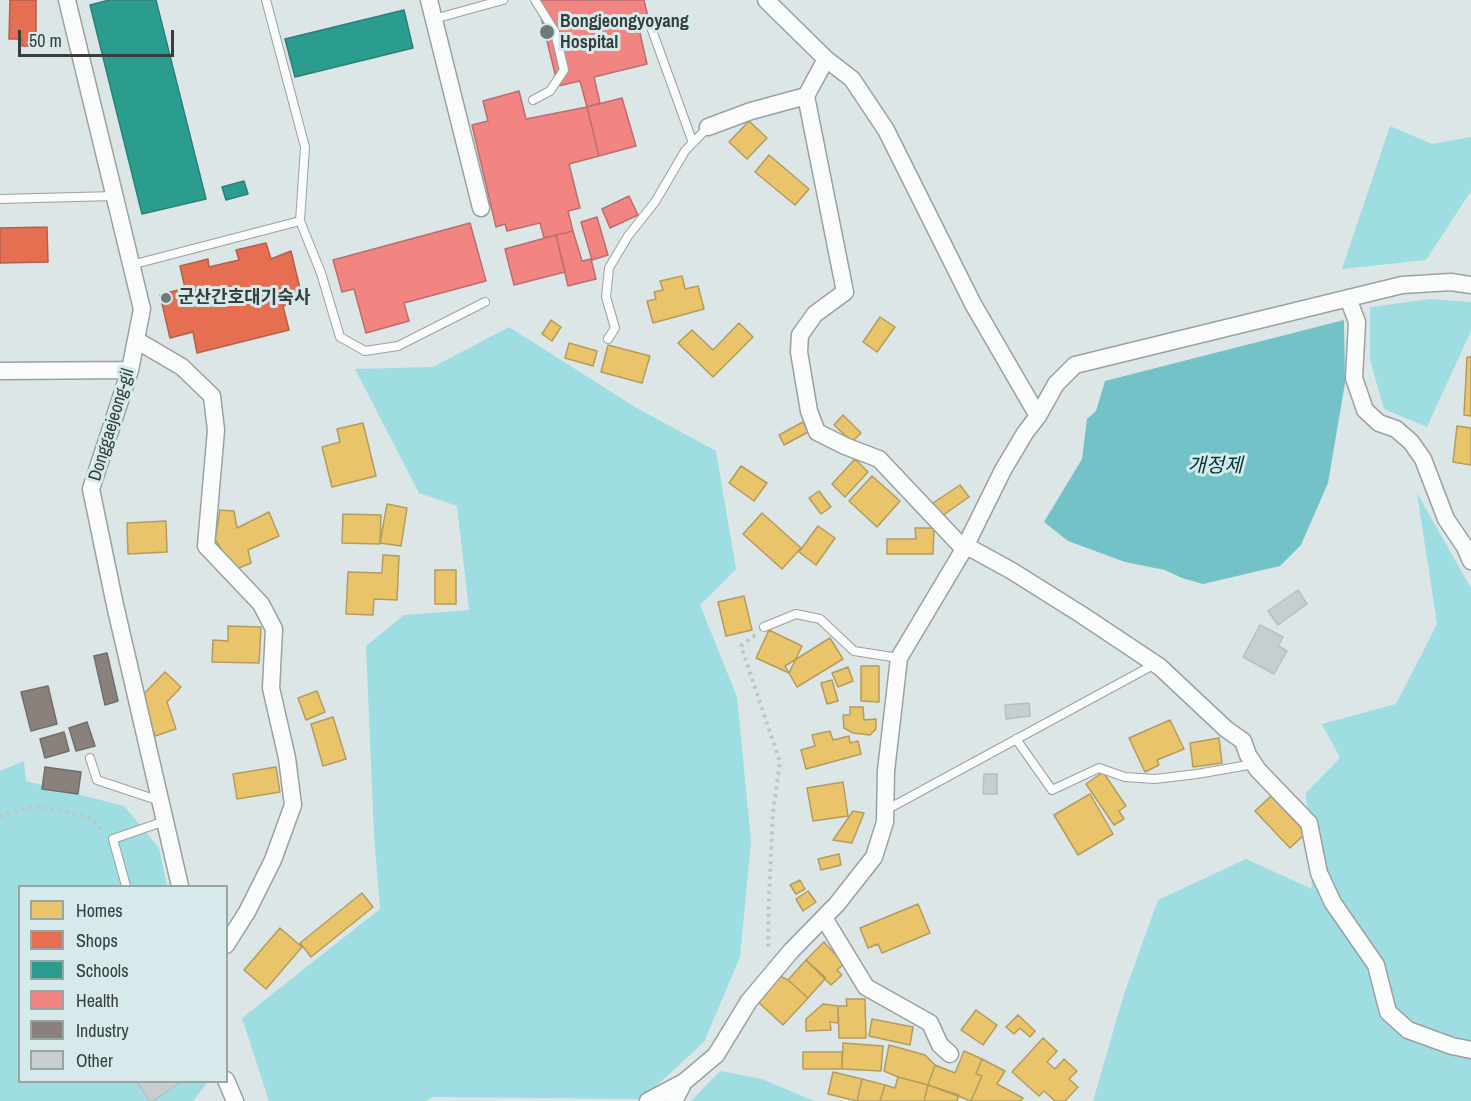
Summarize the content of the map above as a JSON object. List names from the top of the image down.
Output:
{
  "streets": {
    "street": ["Donggaejeong-gil"]
  },
  "water": ["개정제"],
  "places": ["Bongjeongyoyang Hospital", "군산간호대기숙사"],
  "legend": [
    "Homes",
    "Shops",
    "Schools",
    "Health",
    "Industry",
    "Other"
  ],
  "scale_bar": "50 m"
}
